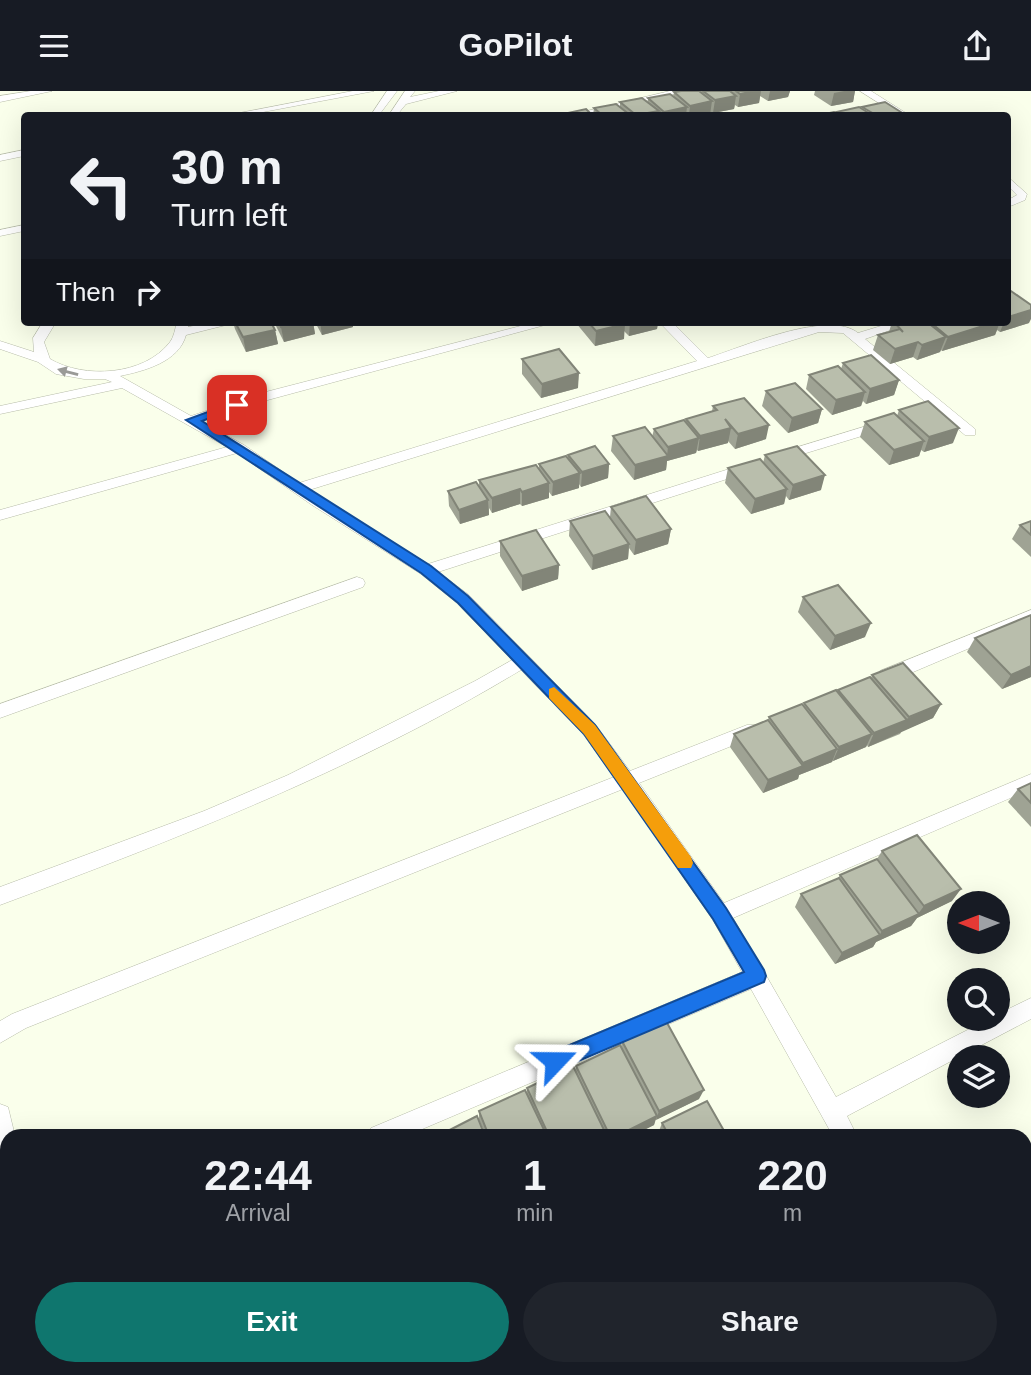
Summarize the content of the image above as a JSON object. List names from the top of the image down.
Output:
{
  "north": "left",
  "page": {
    "header": "GoPilot",
    "turn": ["30 m", "Turn left"],
    "then": "Then",
    "eta": [
      "22:44",
      "Arrival",
      "1",
      "min",
      "220",
      "m"
    ],
    "buttons": ["Exit", "Share"]
  }
}
